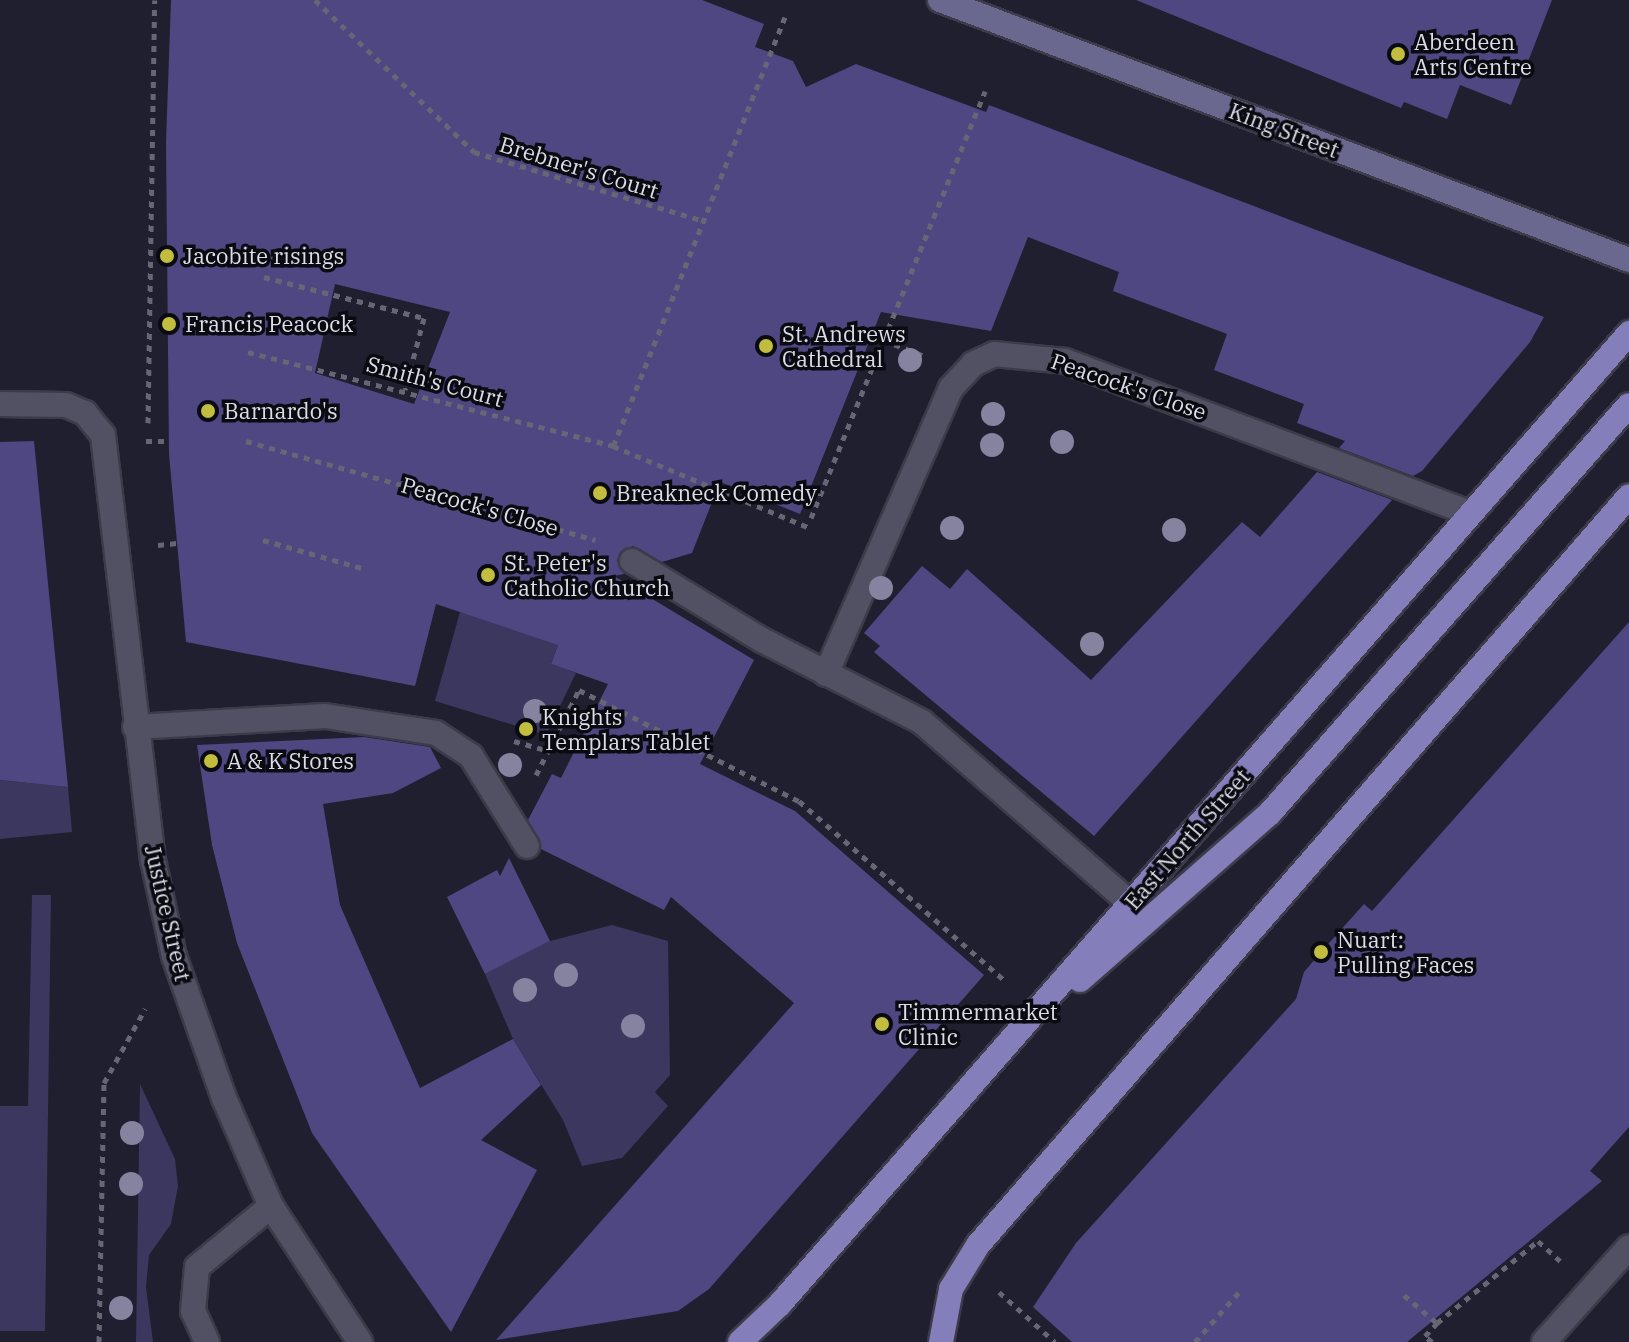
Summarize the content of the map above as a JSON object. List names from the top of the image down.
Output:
{
  "streets": {
    "main road": ["East North Street"],
    "street": ["King Street", "Peacock's Close", "Justice Street"],
    "path": ["Brebner's Court", "Smith's Court"]
  },
  "crossings": [
    ["Peacock's Close", "East North Street"]
  ],
  "places": [
    "Aberdeen Arts Centre",
    "Jacobite risings",
    "Francis Peacock",
    "St. Andrews Cathedral",
    "Barnardo's",
    "Breakneck Comedy",
    "St. Peter's Catholic Church",
    "Knights Templars Tablet",
    "A & K Stores",
    "Nuart: Pulling Faces",
    "Timmermarket Clinic"
  ]
}
